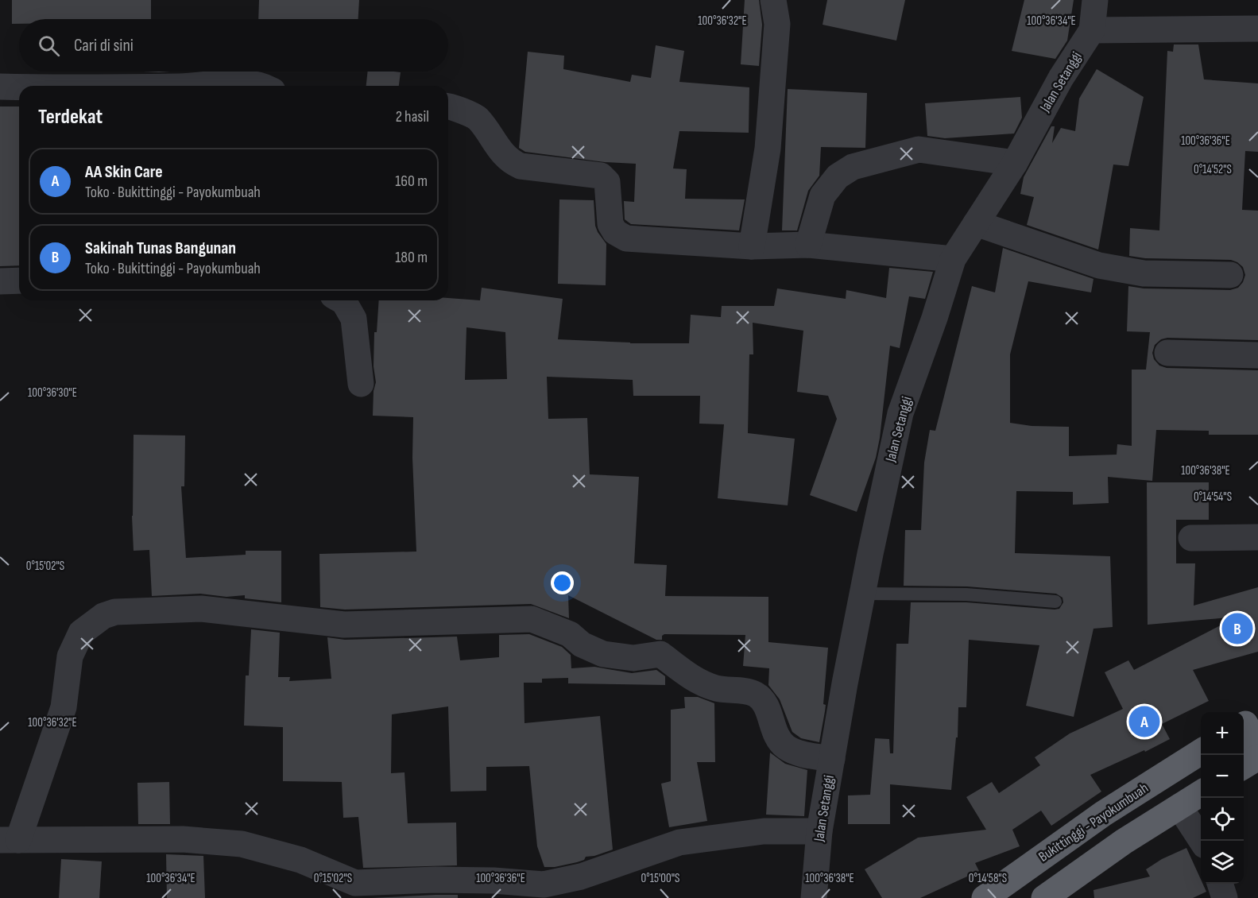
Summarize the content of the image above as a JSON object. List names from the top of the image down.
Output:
{
  "streets": {
    "highway": ["Bukittinggi - Payokumbuah"],
    "street": ["Jalan Setanggi"]
  },
  "page": {
    "search": "Cari di sini",
    "heading": ["Terdekat", "2 hasil"],
    "list": [
      {
        "mark": "A",
        "name": "AA Skin Care",
        "note": "Toko · Bukittinggi - Payokumbuah",
        "value": "160 m"
      },
      {
        "mark": "B",
        "name": "Sakinah Tunas Bangunan",
        "note": "Toko · Bukittinggi - Payokumbuah",
        "value": "180 m"
      }
    ],
    "pins": ["B", "A"],
    "map_buttons": ["+", "−"]
  },
  "coordinates": [
    "100°36'32\"E",
    "100°36'34\"E",
    "100°36'36\"E",
    "0°14'52\"S",
    "100°36'30\"E",
    "100°36'38\"E",
    "0°14'54\"S",
    "0°15'02\"S",
    "0°15'00\"S",
    "0°14'58\"S"
  ]
}
